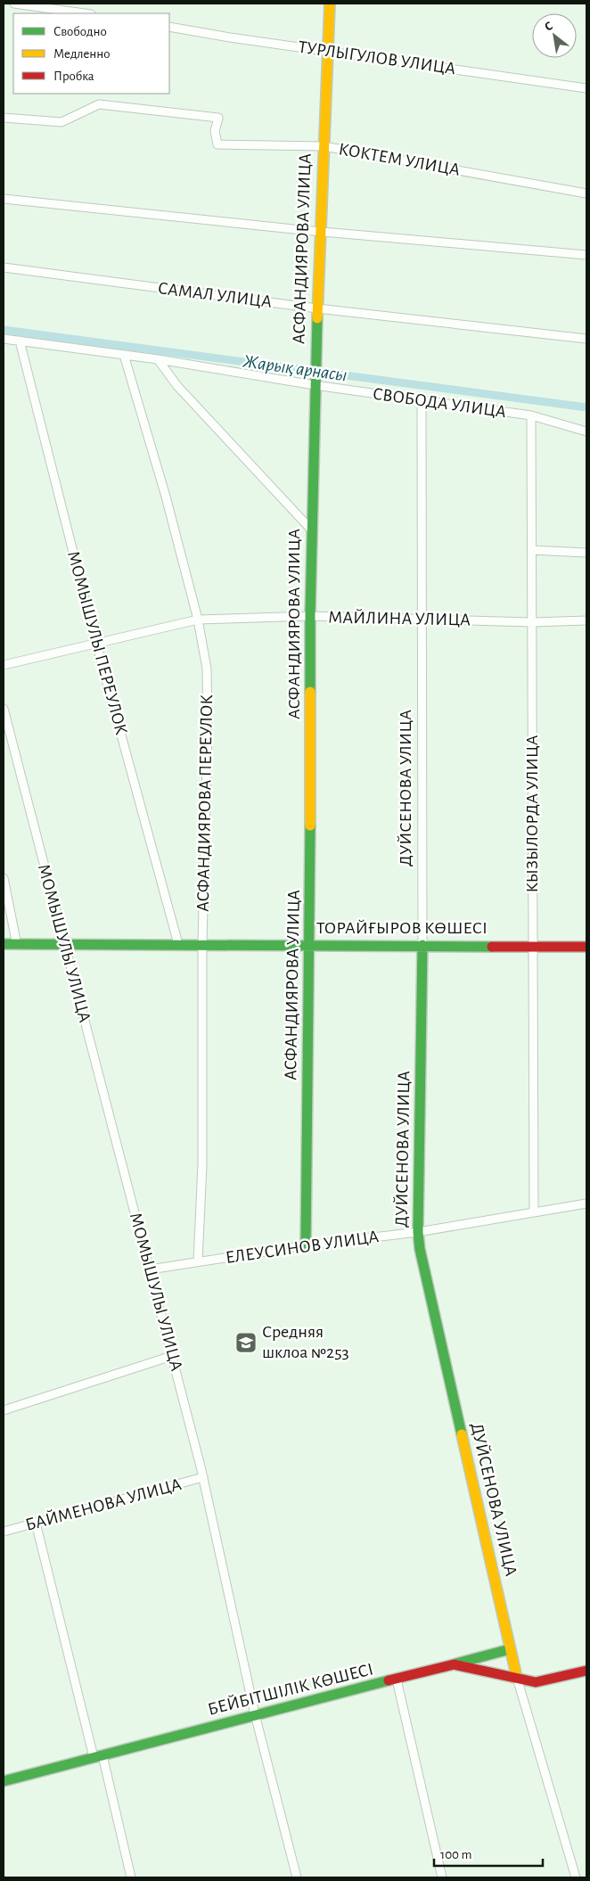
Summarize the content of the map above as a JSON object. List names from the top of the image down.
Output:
{
  "streets": {
    "street": [
      "ТУРЛЫГУЛОВ УЛИЦА",
      "КОКТЕМ УЛИЦА",
      "АСФАНДИЯРОВА УЛИЦА",
      "САМАЛ УЛИЦА",
      "СВОБОДА УЛИЦА",
      "МАЙЛИНА УЛИЦА",
      "МОМЫШУЛЫ ПЕРЕУЛОК",
      "ДУЙСЕНОВА УЛИЦА",
      "АСФАНДИЯРОВА ПЕРЕУЛОК",
      "КЫЗЫЛОРДА УЛИЦА",
      "ТОРАЙҒЫРОВ КӨШЕСІ",
      "МОМЫШУЛЫ УЛИЦА",
      "ЕЛЕУСИНОВ УЛИЦА",
      "БАЙМЕНОВА УЛИЦА",
      "БЕЙБІТШІЛІК КӨШЕСІ"
    ]
  },
  "crossings": [
    ["ТУРЛЫГУЛОВ УЛИЦА", "АСФАНДИЯРОВА УЛИЦА"],
    ["КОКТЕМ УЛИЦА", "АСФАНДИЯРОВА УЛИЦА"],
    ["АСФАНДИЯРОВА УЛИЦА", "САМАЛ УЛИЦА"],
    ["АСФАНДИЯРОВА УЛИЦА", "СВОБОДА УЛИЦА"],
    ["АСФАНДИЯРОВА УЛИЦА", "МАЙЛИНА УЛИЦА"],
    ["АСФАНДИЯРОВА УЛИЦА", "ТОРАЙҒЫРОВ КӨШЕСІ"],
    ["АСФАНДИЯРОВА УЛИЦА", "ЕЛЕУСИНОВ УЛИЦА"],
    ["СВОБОДА УЛИЦА", "МОМЫШУЛЫ ПЕРЕУЛОК"],
    ["СВОБОДА УЛИЦА", "ДУЙСЕНОВА УЛИЦА"],
    ["СВОБОДА УЛИЦА", "АСФАНДИЯРОВА ПЕРЕУЛОК"],
    ["СВОБОДА УЛИЦА", "КЫЗЫЛОРДА УЛИЦА"],
    ["МАЙЛИНА УЛИЦА", "МОМЫШУЛЫ ПЕРЕУЛОК"],
    ["МАЙЛИНА УЛИЦА", "ДУЙСЕНОВА УЛИЦА"],
    ["МАЙЛИНА УЛИЦА", "АСФАНДИЯРОВА ПЕРЕУЛОК"],
    ["МАЙЛИНА УЛИЦА", "КЫЗЫЛОРДА УЛИЦА"],
    ["МОМЫШУЛЫ ПЕРЕУЛОК", "ТОРАЙҒЫРОВ КӨШЕСІ"],
    ["ДУЙСЕНОВА УЛИЦА", "ТОРАЙҒЫРОВ КӨШЕСІ"],
    ["ДУЙСЕНОВА УЛИЦА", "ЕЛЕУСИНОВ УЛИЦА"],
    ["ДУЙСЕНОВА УЛИЦА", "БЕЙБІТШІЛІК КӨШЕСІ"],
    ["АСФАНДИЯРОВА ПЕРЕУЛОК", "ТОРАЙҒЫРОВ КӨШЕСІ"],
    ["АСФАНДИЯРОВА ПЕРЕУЛОК", "ЕЛЕУСИНОВ УЛИЦА"],
    ["КЫЗЫЛОРДА УЛИЦА", "ТОРАЙҒЫРОВ КӨШЕСІ"],
    ["КЫЗЫЛОРДА УЛИЦА", "ЕЛЕУСИНОВ УЛИЦА"],
    ["ТОРАЙҒЫРОВ КӨШЕСІ", "МОМЫШУЛЫ УЛИЦА"],
    ["МОМЫШУЛЫ УЛИЦА", "ЕЛЕУСИНОВ УЛИЦА"],
    ["МОМЫШУЛЫ УЛИЦА", "БАЙМЕНОВА УЛИЦА"],
    ["МОМЫШУЛЫ УЛИЦА", "БЕЙБІТШІЛІК КӨШЕСІ"]
  ],
  "water": ["Жарық арнасы"],
  "places": {
    "school or university": ["Средняя шклоа №253"]
  },
  "legend": ["Свободно", "Медленно", "Пробка"],
  "scale_bar": "100 m",
  "north": "top left"
}
